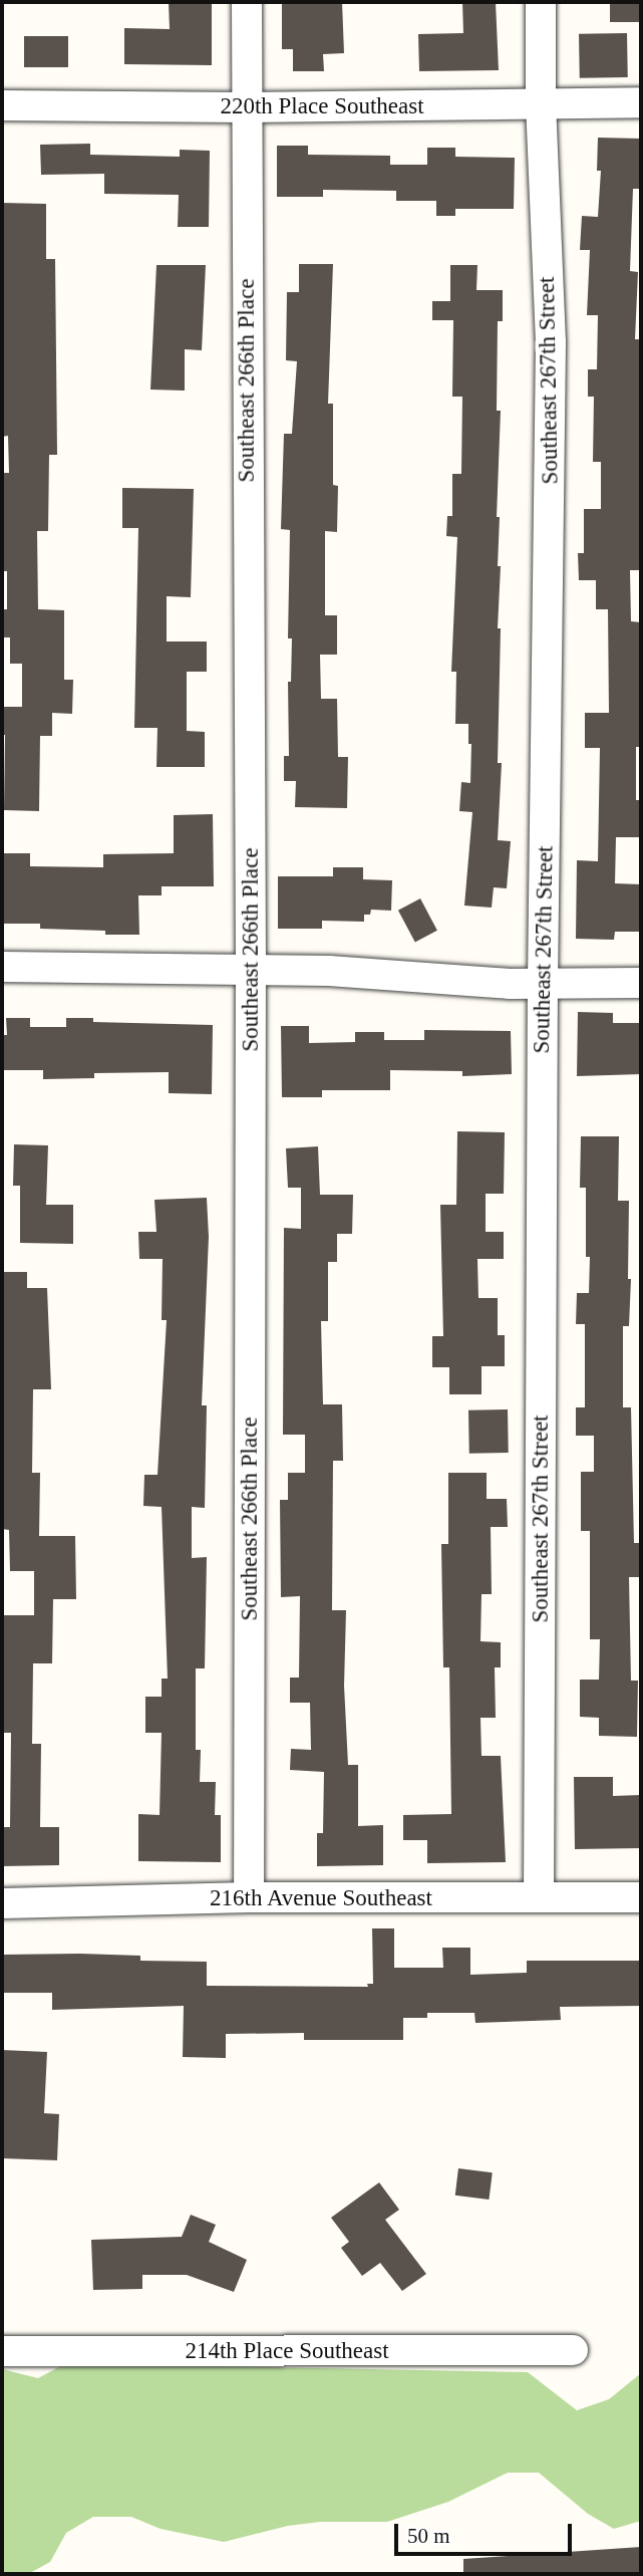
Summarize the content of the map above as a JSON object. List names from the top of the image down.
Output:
{
  "streets": {
    "street": [
      "220th Place Southeast",
      "Southeast 266th Place",
      "Southeast 267th Street",
      "216th Avenue Southeast",
      "214th Place Southeast"
    ]
  },
  "crossings": [
    ["220th Place Southeast", "Southeast 266th Place"],
    ["220th Place Southeast", "Southeast 267th Street"],
    ["Southeast 266th Place", "216th Avenue Southeast"],
    ["Southeast 267th Street", "216th Avenue Southeast"]
  ],
  "scale_bar": "50 m"
}
